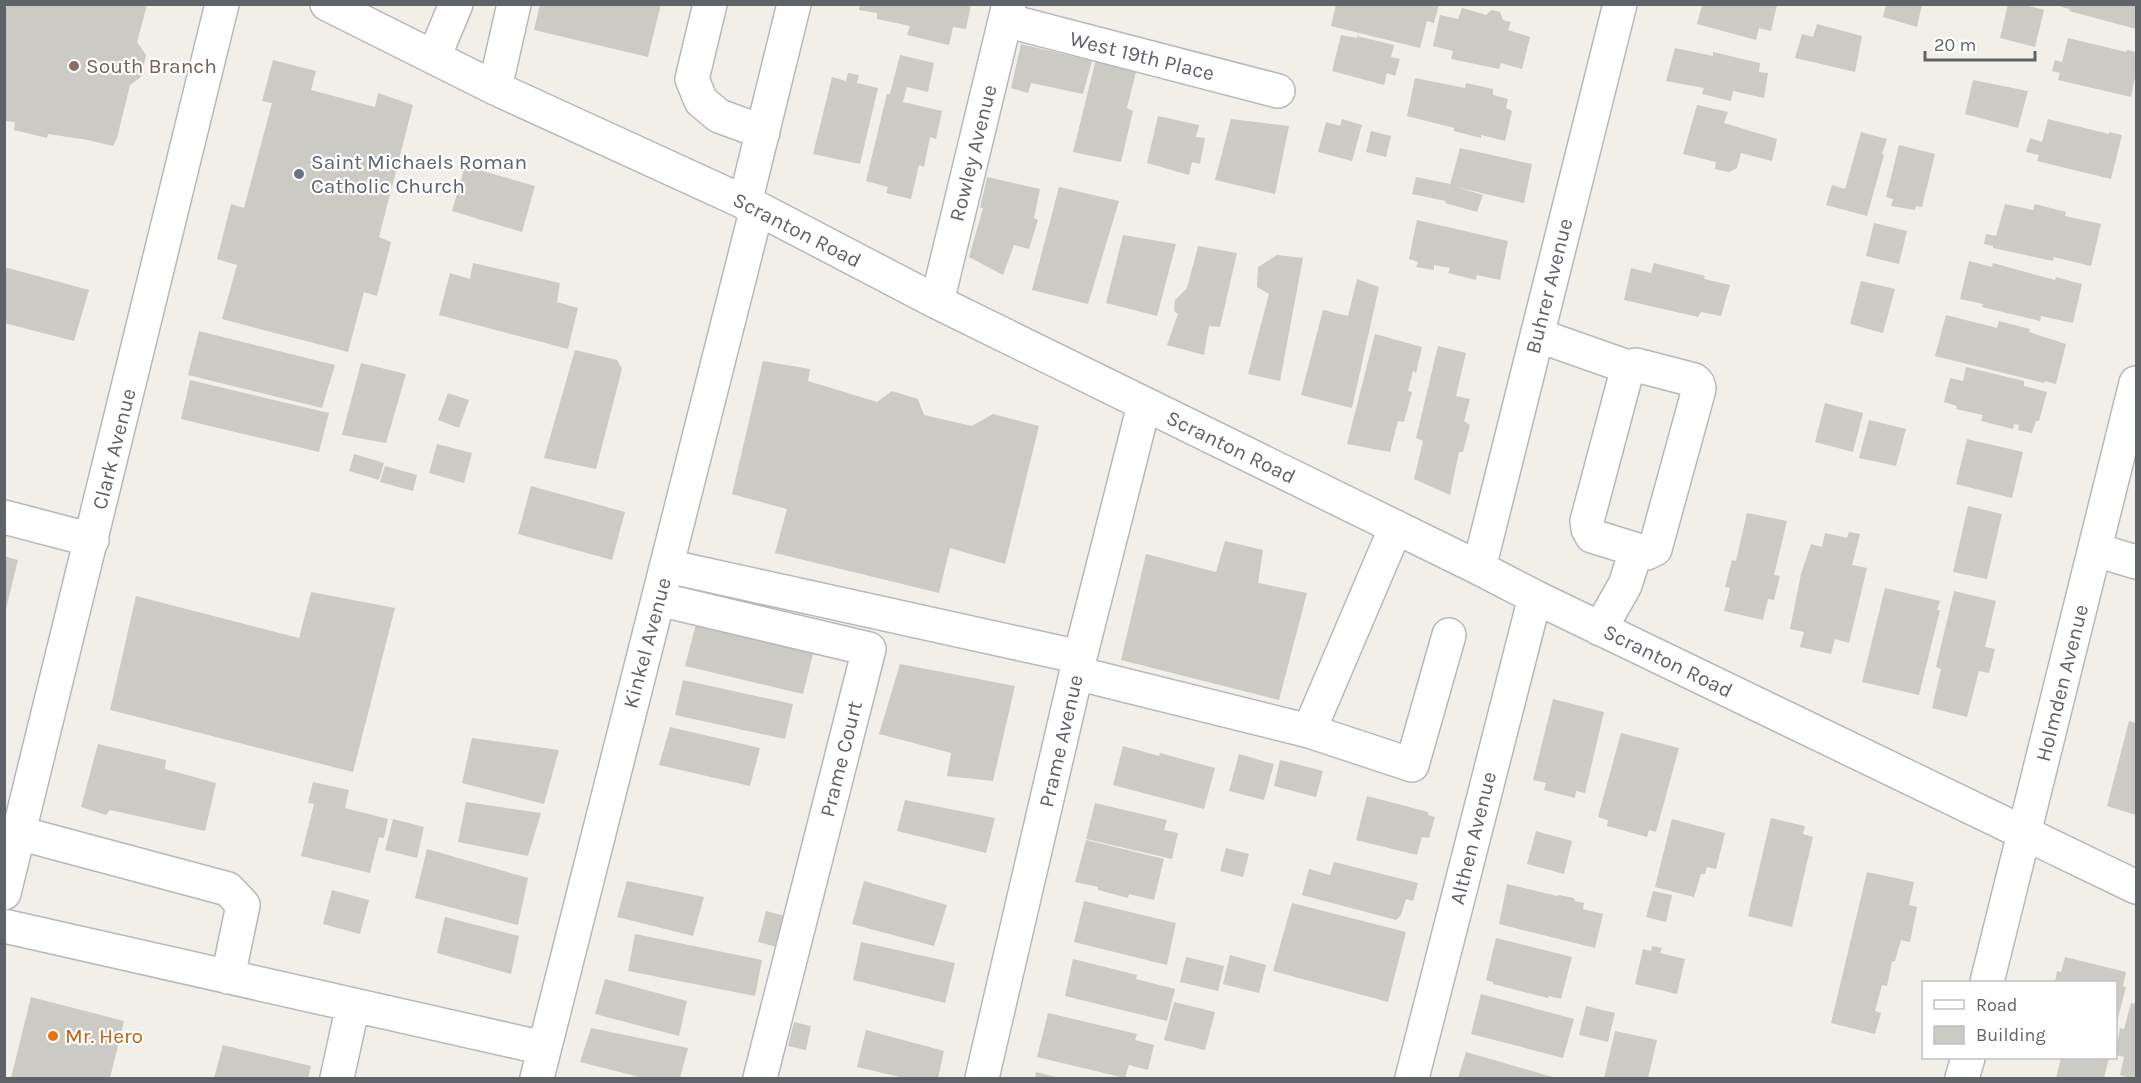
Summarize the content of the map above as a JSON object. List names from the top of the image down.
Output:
{
  "streets": {
    "street": [
      "West 19th Place",
      "Rowley Avenue",
      "Scranton Road",
      "Buhrer Avenue",
      "Clark Avenue",
      "Kinkel Avenue",
      "Holmden Avenue",
      "Prame Avenue",
      "Prame Court",
      "Althen Avenue"
    ]
  },
  "crossings": [
    ["West 19th Place", "Rowley Avenue"],
    ["Rowley Avenue", "Scranton Road"],
    ["Scranton Road", "Buhrer Avenue"],
    ["Scranton Road", "Kinkel Avenue"],
    ["Scranton Road", "Holmden Avenue"],
    ["Scranton Road", "Prame Avenue"],
    ["Scranton Road", "Althen Avenue"],
    ["Kinkel Avenue", "Prame Court"]
  ],
  "places": ["South Branch", "Saint Michaels Roman Catholic Church", "Mr. Hero"],
  "legend": ["Road", "Building"],
  "scale_bar": "20 m"
}
